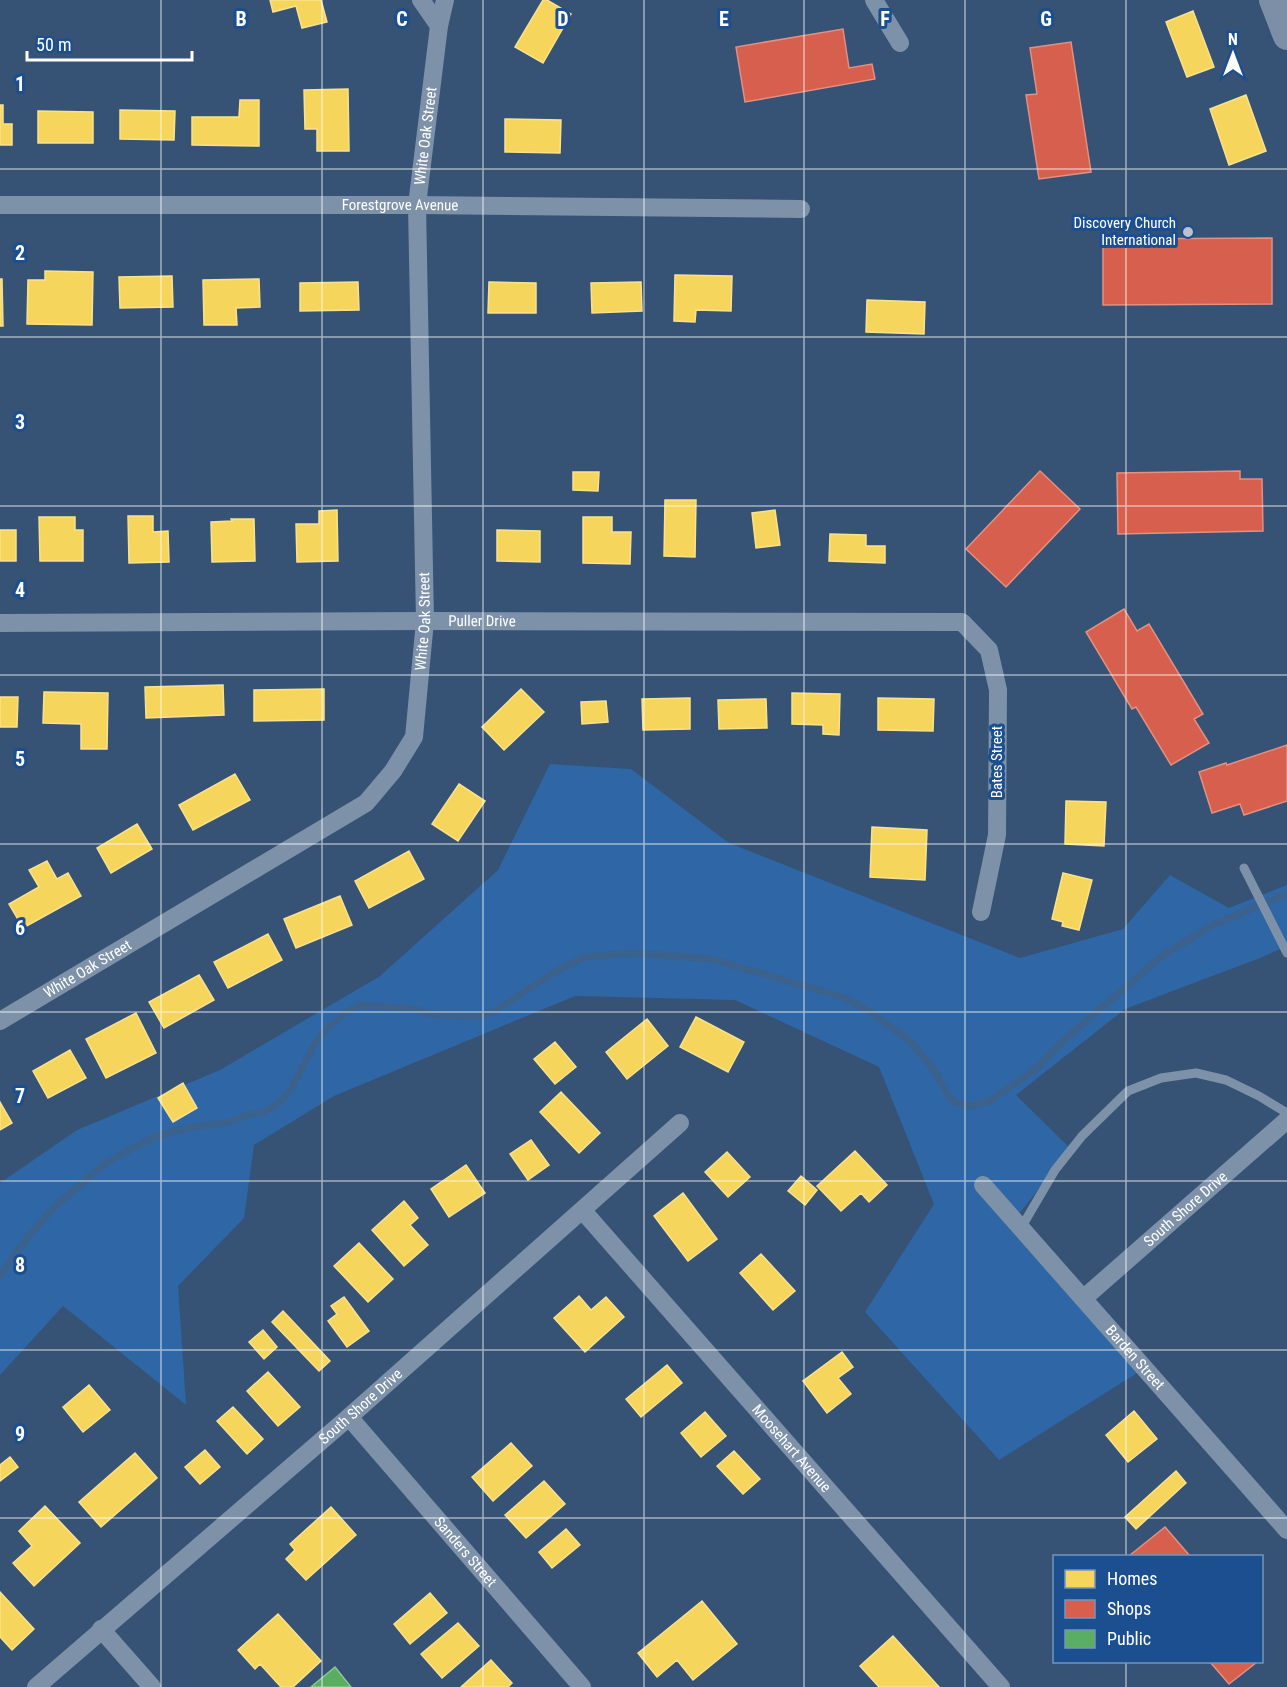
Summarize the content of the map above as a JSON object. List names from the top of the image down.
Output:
{
  "streets": {
    "street": [
      "White Oak Street",
      "Forestgrove Avenue",
      "Puller Drive",
      "Bates Street",
      "South Shore Drive",
      "Barden Street",
      "Moosehart Avenue",
      "Sanders Street"
    ]
  },
  "crossings": [
    ["White Oak Street", "Forestgrove Avenue"],
    ["White Oak Street", "Puller Drive"],
    ["Puller Drive", "Bates Street"],
    ["South Shore Drive", "Barden Street"],
    ["South Shore Drive", "Moosehart Avenue"],
    ["South Shore Drive", "Sanders Street"]
  ],
  "places": ["Discovery Church International"],
  "legend": ["Homes", "Shops", "Public"],
  "scale_bar": "50 m",
  "north": "top",
  "grid": {
    "columns": [
      "B",
      "C",
      "D",
      "E",
      "F",
      "G"
    ],
    "rows": [
      "1",
      "2",
      "3",
      "4",
      "5",
      "6",
      "7",
      "8",
      "9"
    ]
  }
}
